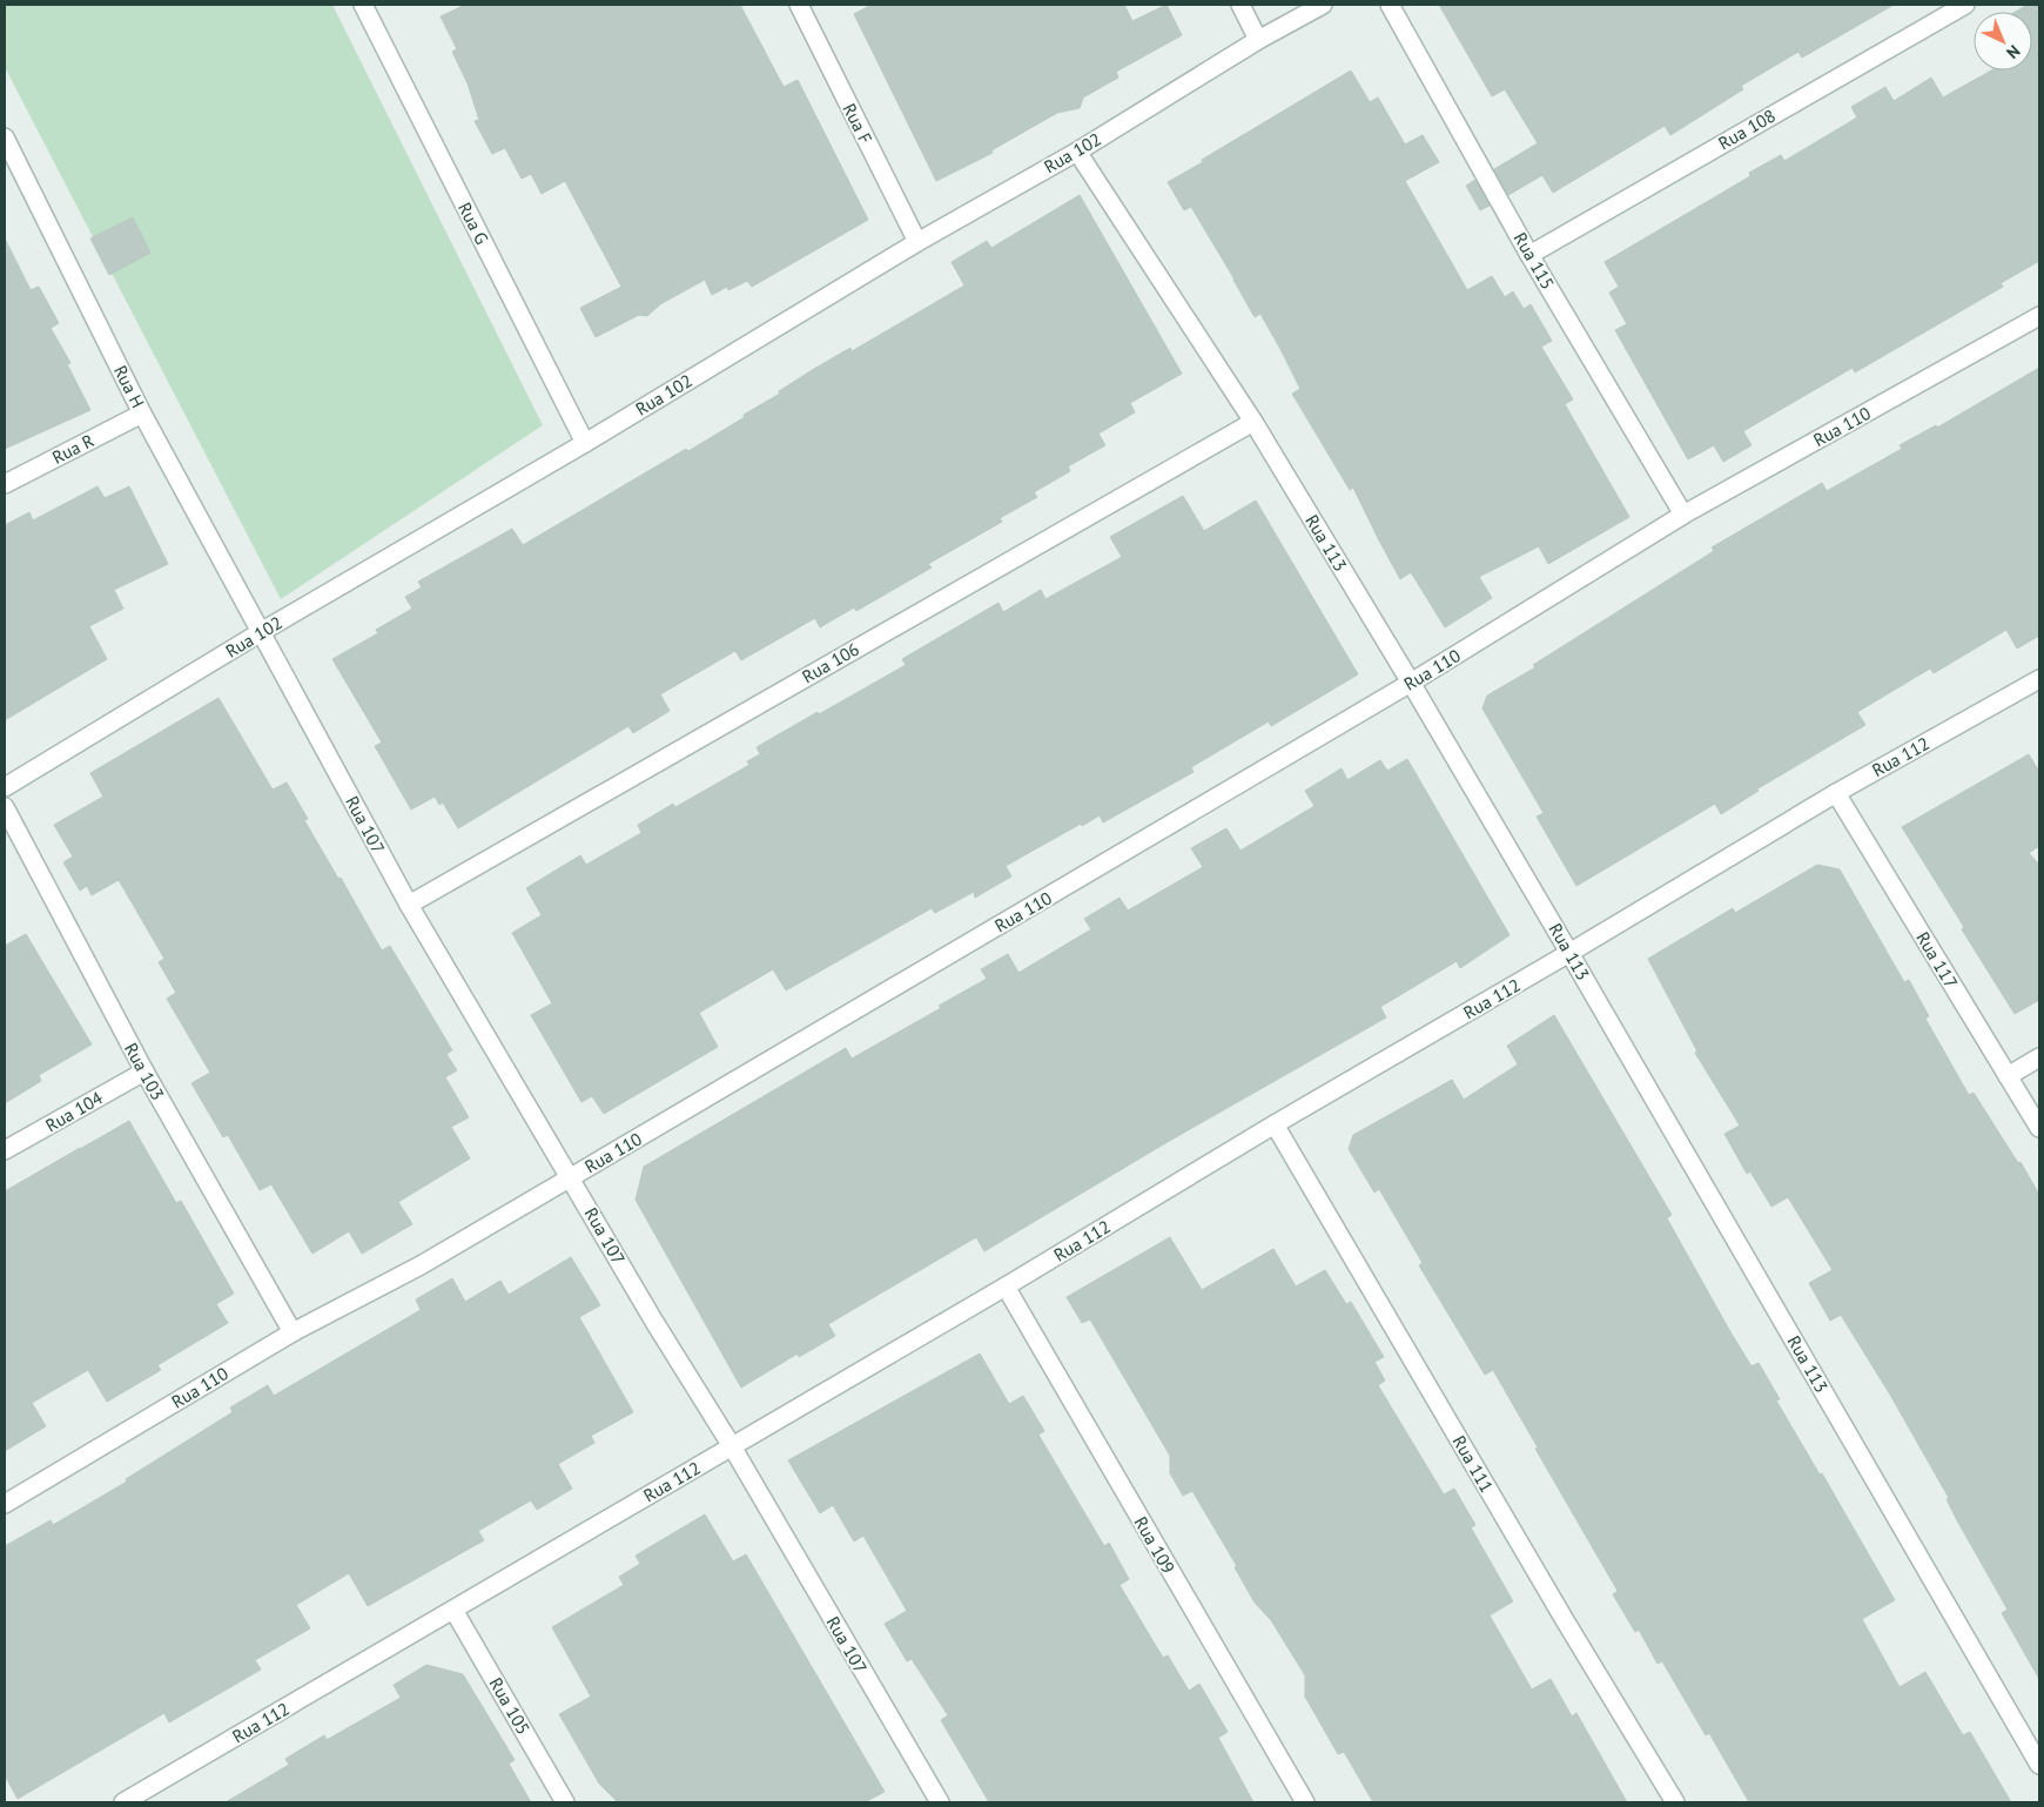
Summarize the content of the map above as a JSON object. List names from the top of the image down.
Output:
{
  "streets": {
    "street": [
      "Rua F",
      "Rua 108",
      "Rua 102",
      "Rua G",
      "Rua 115",
      "Rua H",
      "Rua 110",
      "Rua R",
      "Rua 113",
      "Rua 106",
      "Rua 112",
      "Rua 107",
      "Rua 117",
      "Rua 103",
      "Rua 104",
      "Rua 111",
      "Rua 109",
      "Rua 105"
    ]
  },
  "crossings": [
    ["Rua F", "Rua 102"],
    ["Rua 108", "Rua 115"],
    ["Rua 102", "Rua G"],
    ["Rua 102", "Rua H"],
    ["Rua 102", "Rua 113"],
    ["Rua 102", "Rua 107"],
    ["Rua 115", "Rua 110"],
    ["Rua H", "Rua R"],
    ["Rua H", "Rua 107"],
    ["Rua 110", "Rua 113"],
    ["Rua 110", "Rua 107"],
    ["Rua 110", "Rua 103"],
    ["Rua 113", "Rua 106"],
    ["Rua 113", "Rua 112"],
    ["Rua 106", "Rua 107"],
    ["Rua 112", "Rua 107"],
    ["Rua 112", "Rua 117"],
    ["Rua 112", "Rua 111"],
    ["Rua 112", "Rua 109"],
    ["Rua 112", "Rua 105"],
    ["Rua 103", "Rua 104"]
  ],
  "north": "bottom right"
}
